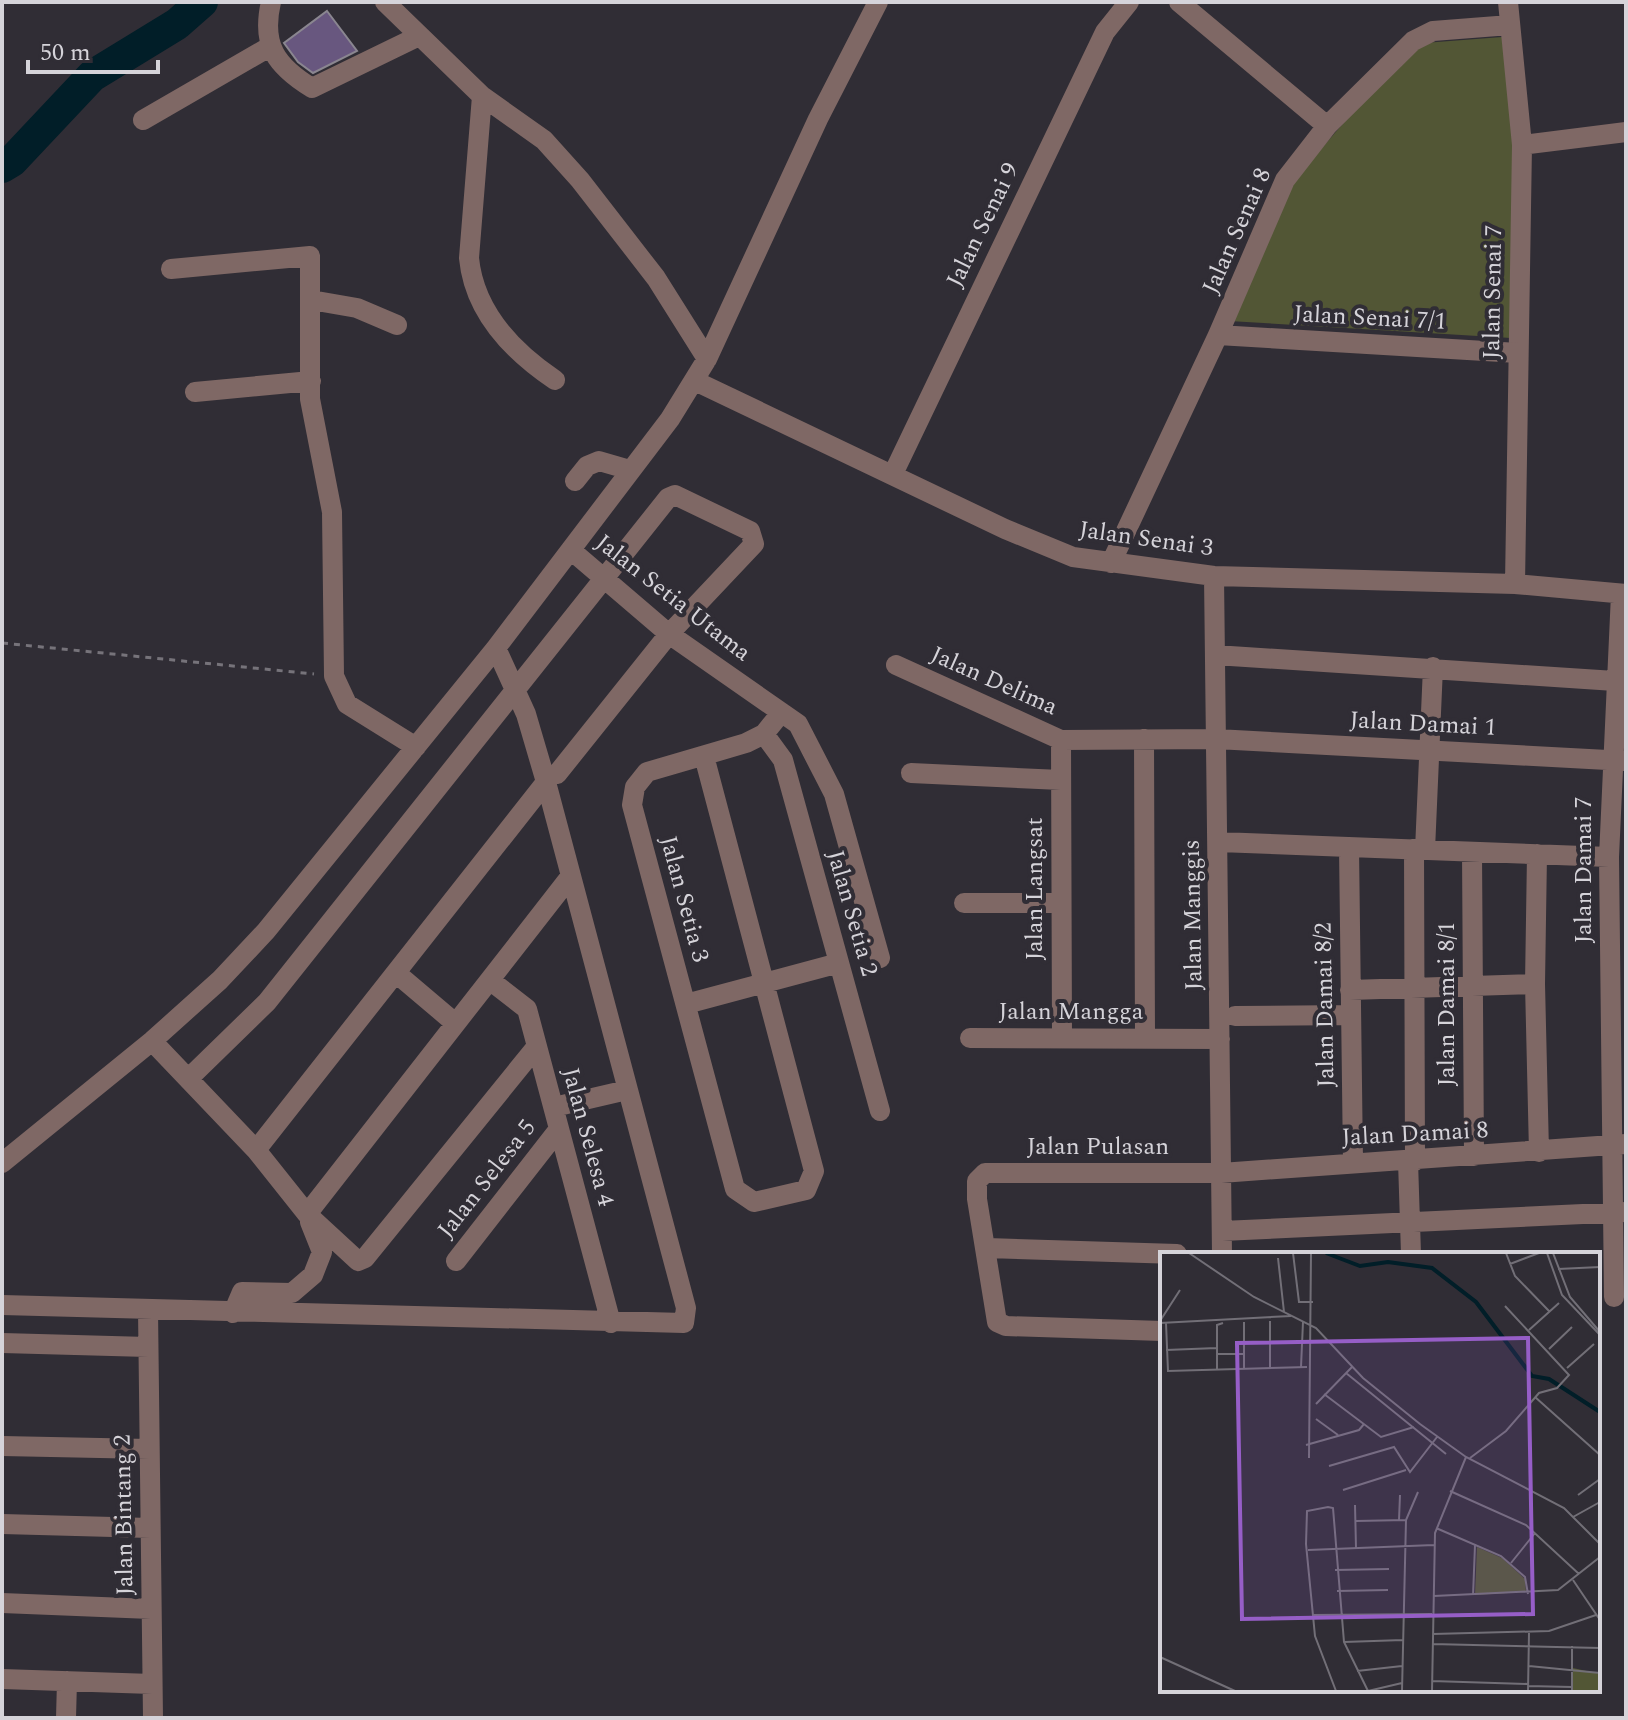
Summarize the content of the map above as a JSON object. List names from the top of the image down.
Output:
{
  "streets": {
    "street": [
      "Jalan Senai 9",
      "Jalan Senai 8",
      "Jalan Senai 7",
      "Jalan Senai 7/1",
      "Jalan Senai 3",
      "Jalan Setia Utama",
      "Jalan Delima",
      "Jalan Damai 1",
      "Jalan Damai 7",
      "Jalan Langsat",
      "Jalan Setia 3",
      "Jalan Setia 2",
      "Jalan Manggis",
      "Jalan Damai 8/1",
      "Jalan Damai 8/2",
      "Jalan Mangga",
      "Jalan Damai 8",
      "Jalan Selesa 4",
      "Jalan Pulasan",
      "Jalan Selesa 5",
      "Jalan Bintang 2"
    ]
  },
  "crossings": [
    ["Jalan Senai 9", "Jalan Senai 3"],
    ["Jalan Senai 8", "Jalan Senai 7"],
    ["Jalan Senai 8", "Jalan Senai 7/1"],
    ["Jalan Senai 8", "Jalan Senai 3"],
    ["Jalan Senai 7", "Jalan Senai 7/1"],
    ["Jalan Senai 7", "Jalan Senai 3"],
    ["Jalan Senai 3", "Jalan Damai 7"],
    ["Jalan Senai 3", "Jalan Manggis"],
    ["Jalan Delima", "Jalan Damai 1"],
    ["Jalan Delima", "Jalan Langsat"],
    ["Jalan Delima", "Jalan Manggis"],
    ["Jalan Damai 1", "Jalan Damai 7"],
    ["Jalan Damai 1", "Jalan Manggis"],
    ["Jalan Damai 7", "Jalan Damai 8"],
    ["Jalan Langsat", "Jalan Mangga"],
    ["Jalan Setia 3", "Jalan Setia 2"],
    ["Jalan Manggis", "Jalan Mangga"],
    ["Jalan Manggis", "Jalan Damai 8"],
    ["Jalan Manggis", "Jalan Pulasan"],
    ["Jalan Damai 8/1", "Jalan Damai 8"],
    ["Jalan Damai 8/2", "Jalan Damai 8"],
    ["Jalan Damai 8", "Jalan Pulasan"],
    ["Jalan Selesa 4", "Jalan Selesa 5"]
  ],
  "scale_bar": "50 m"
}
